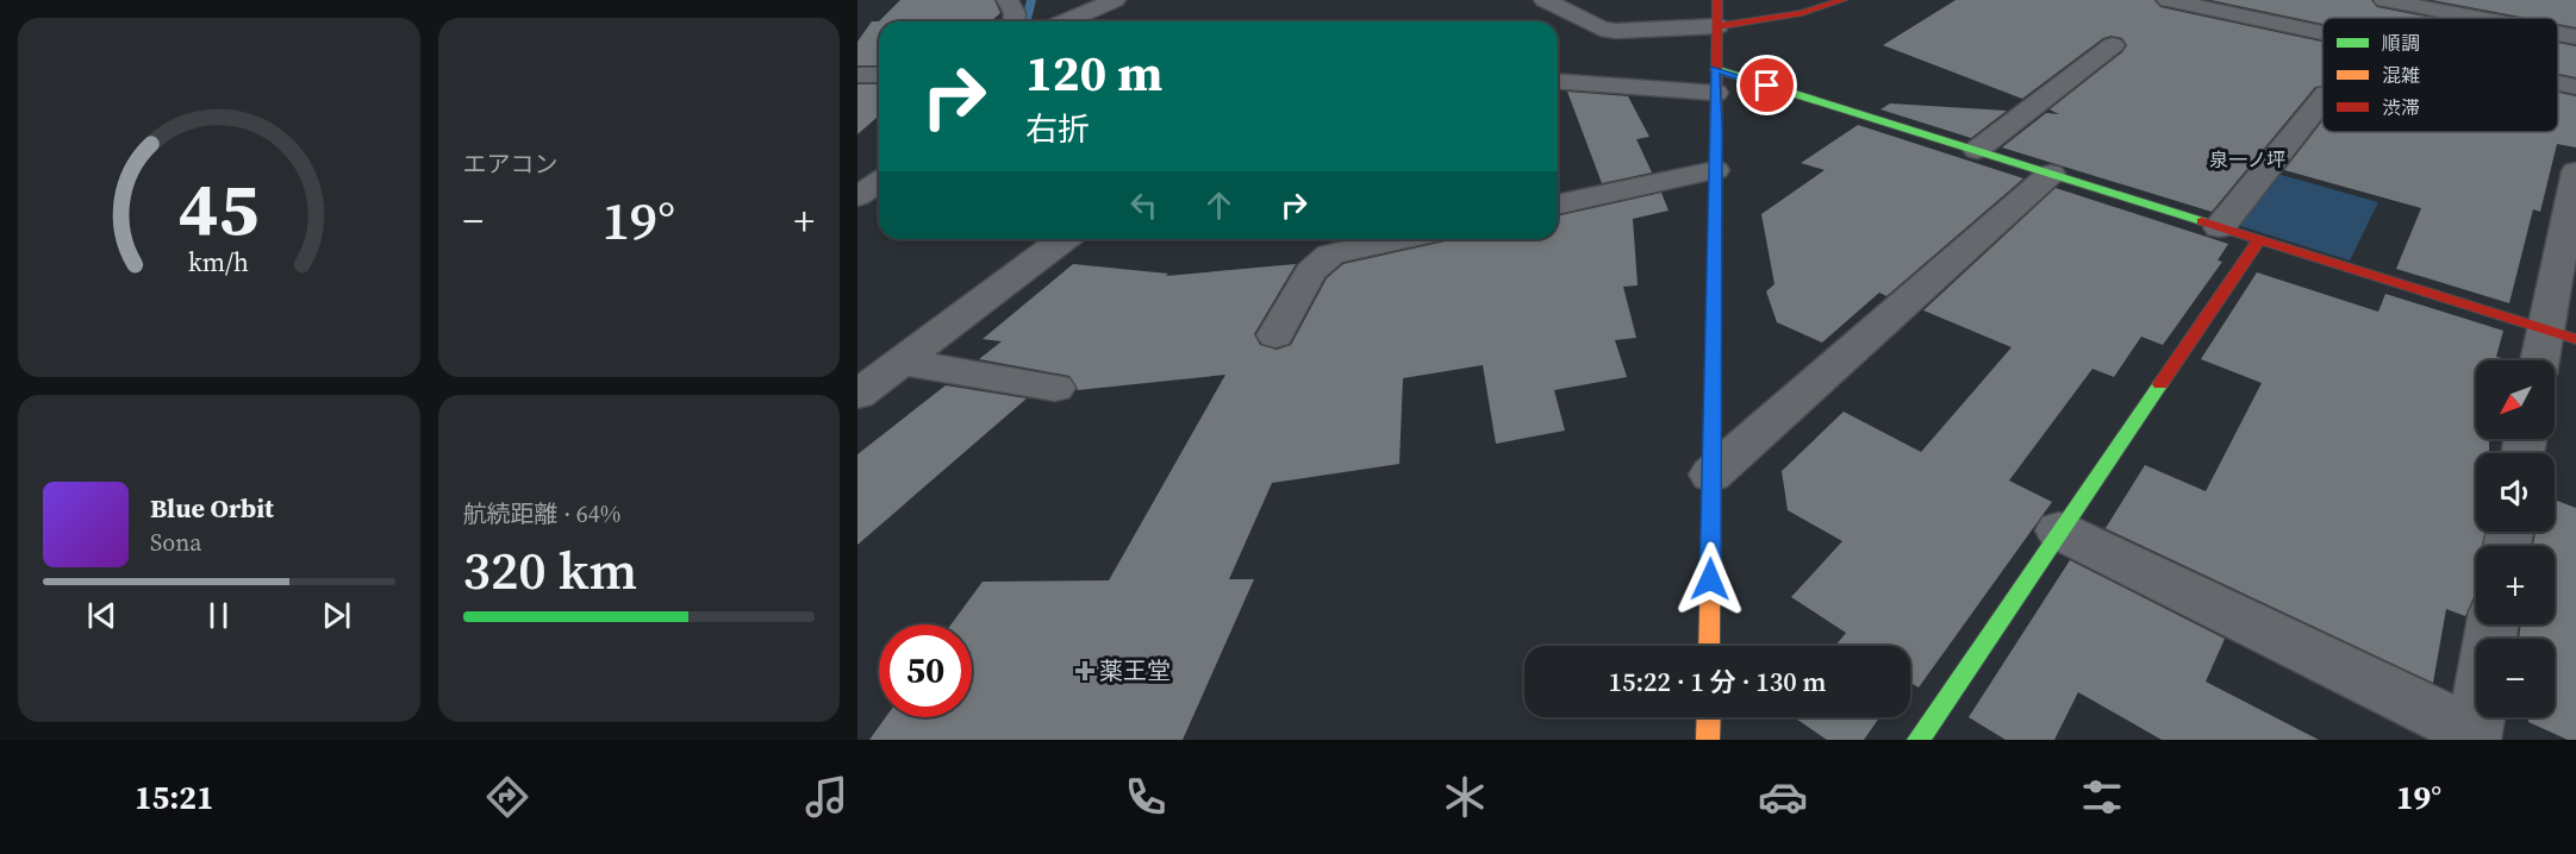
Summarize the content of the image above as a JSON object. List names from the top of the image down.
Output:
{
  "districts": ["泉一ノ坪"],
  "places": {
    "health": ["薬王堂"]
  },
  "legend": ["順調", "混雑", "渋滞"],
  "north": "bottom left",
  "page": {
    "tile": [
      "エアコン",
      ["航続距離 · 64%", "320 km"]
    ],
    "turn": ["120 m", "右折"],
    "heat": ["−", "19°", "+"],
    "map_buttons": ["+", "−"],
    "song": ["Blue Orbit", "Sona"],
    "limit": "50",
    "trip": "15:22 · 1 分 · 130 m",
    "tabs": ["15:21", "19°"],
    "gauge": ["45", "km/h"]
  }
}
